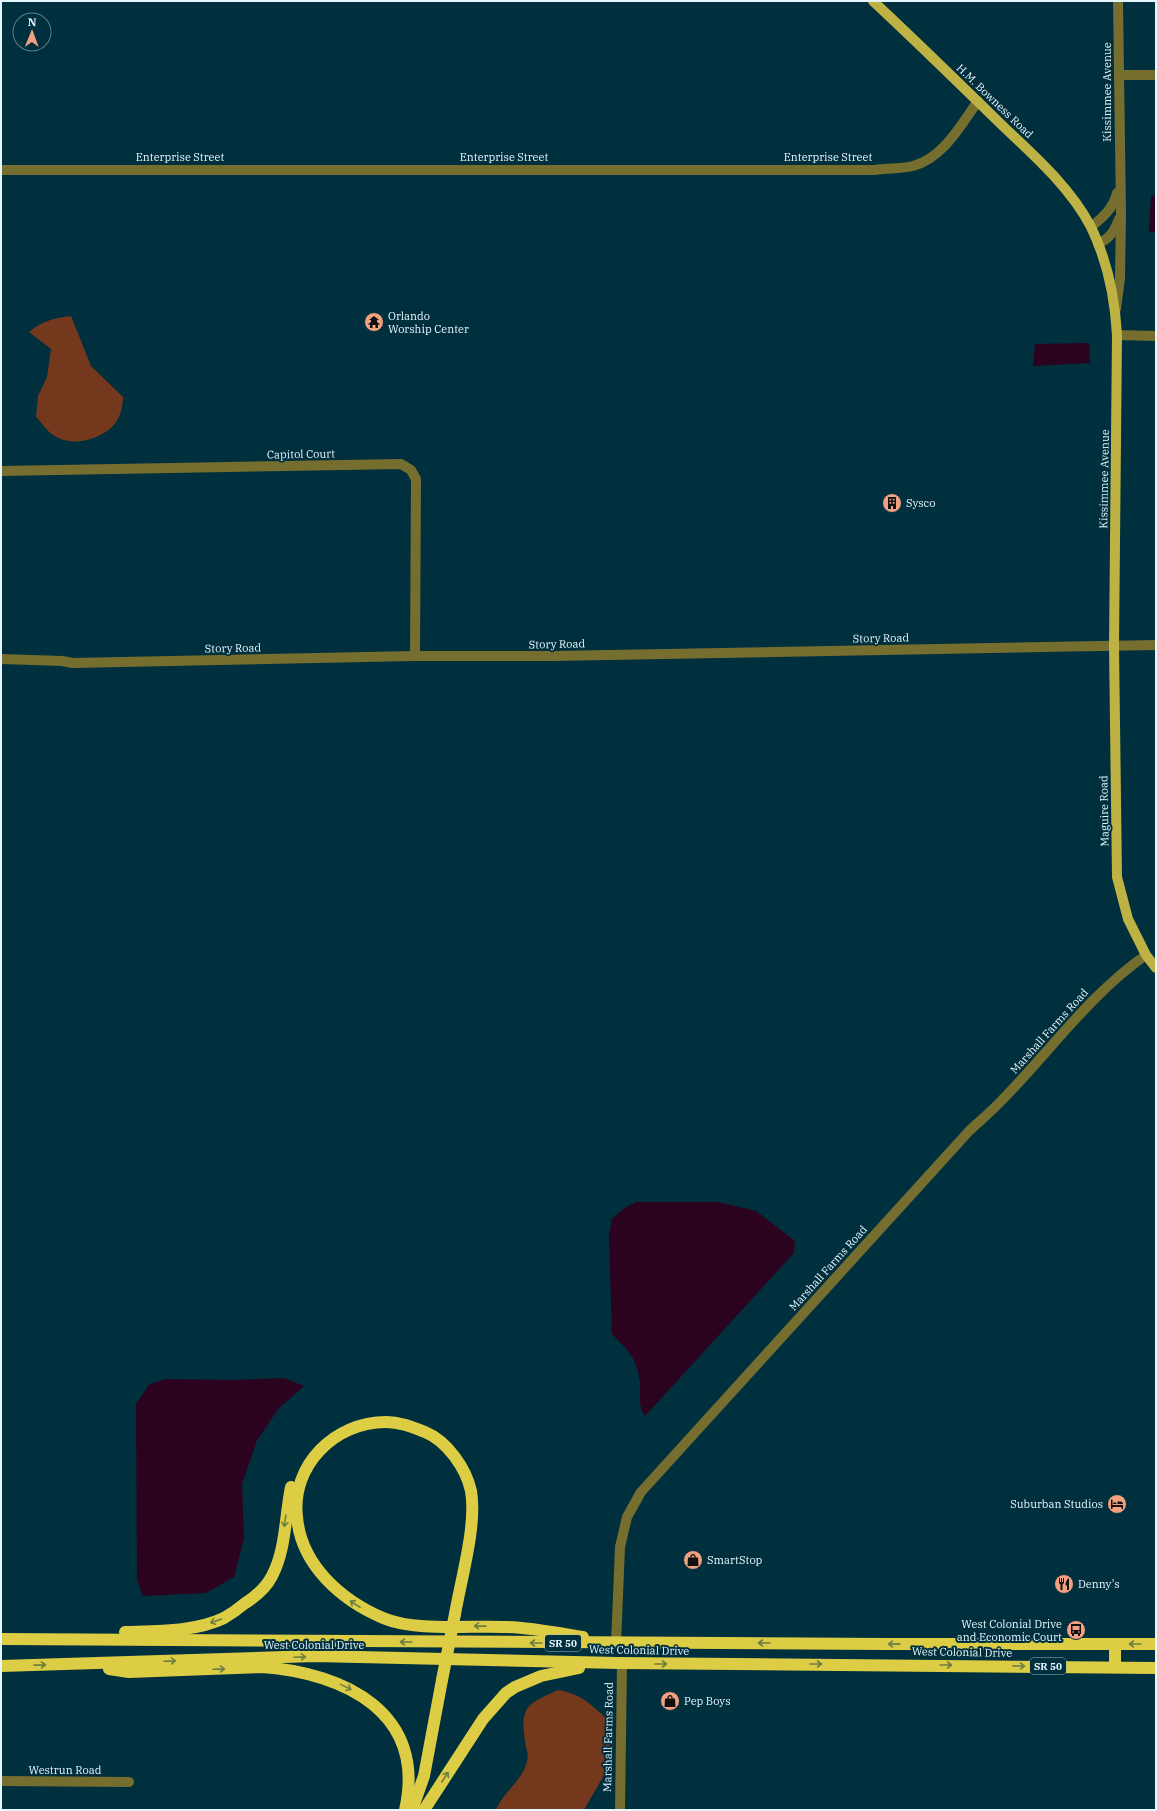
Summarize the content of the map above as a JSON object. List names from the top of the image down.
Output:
{
  "streets": {
    "highway": ["SR 50", "West Colonial Drive"],
    "main road": ["Kissimmee Avenue", "H.M. Bowness Road", "Maguire Road"],
    "street": [
      "Enterprise Street",
      "Capitol Court",
      "Story Road",
      "Marshall Farms Road",
      "Westrun Road"
    ]
  },
  "crossings": [
    ["Kissimmee Avenue", "H.M. Bowness Road"],
    ["Kissimmee Avenue", "Story Road"],
    ["Kissimmee Avenue", "Maguire Road"],
    ["H.M. Bowness Road", "Enterprise Street"],
    ["Capitol Court", "Story Road"],
    ["Story Road", "Maguire Road"],
    ["Maguire Road", "Marshall Farms Road"],
    ["Marshall Farms Road", "West Colonial Drive"]
  ],
  "places": {
    "temple": ["Orlando Worship Center"],
    "building": ["Sysco"],
    "hotel": ["Suburban Studios"],
    "shop": ["SmartStop", "Pep Boys"],
    "restaurant": ["Denny's"],
    "bus stop": ["West Colonial Drive and Economic Court"]
  },
  "north": "top"
}
